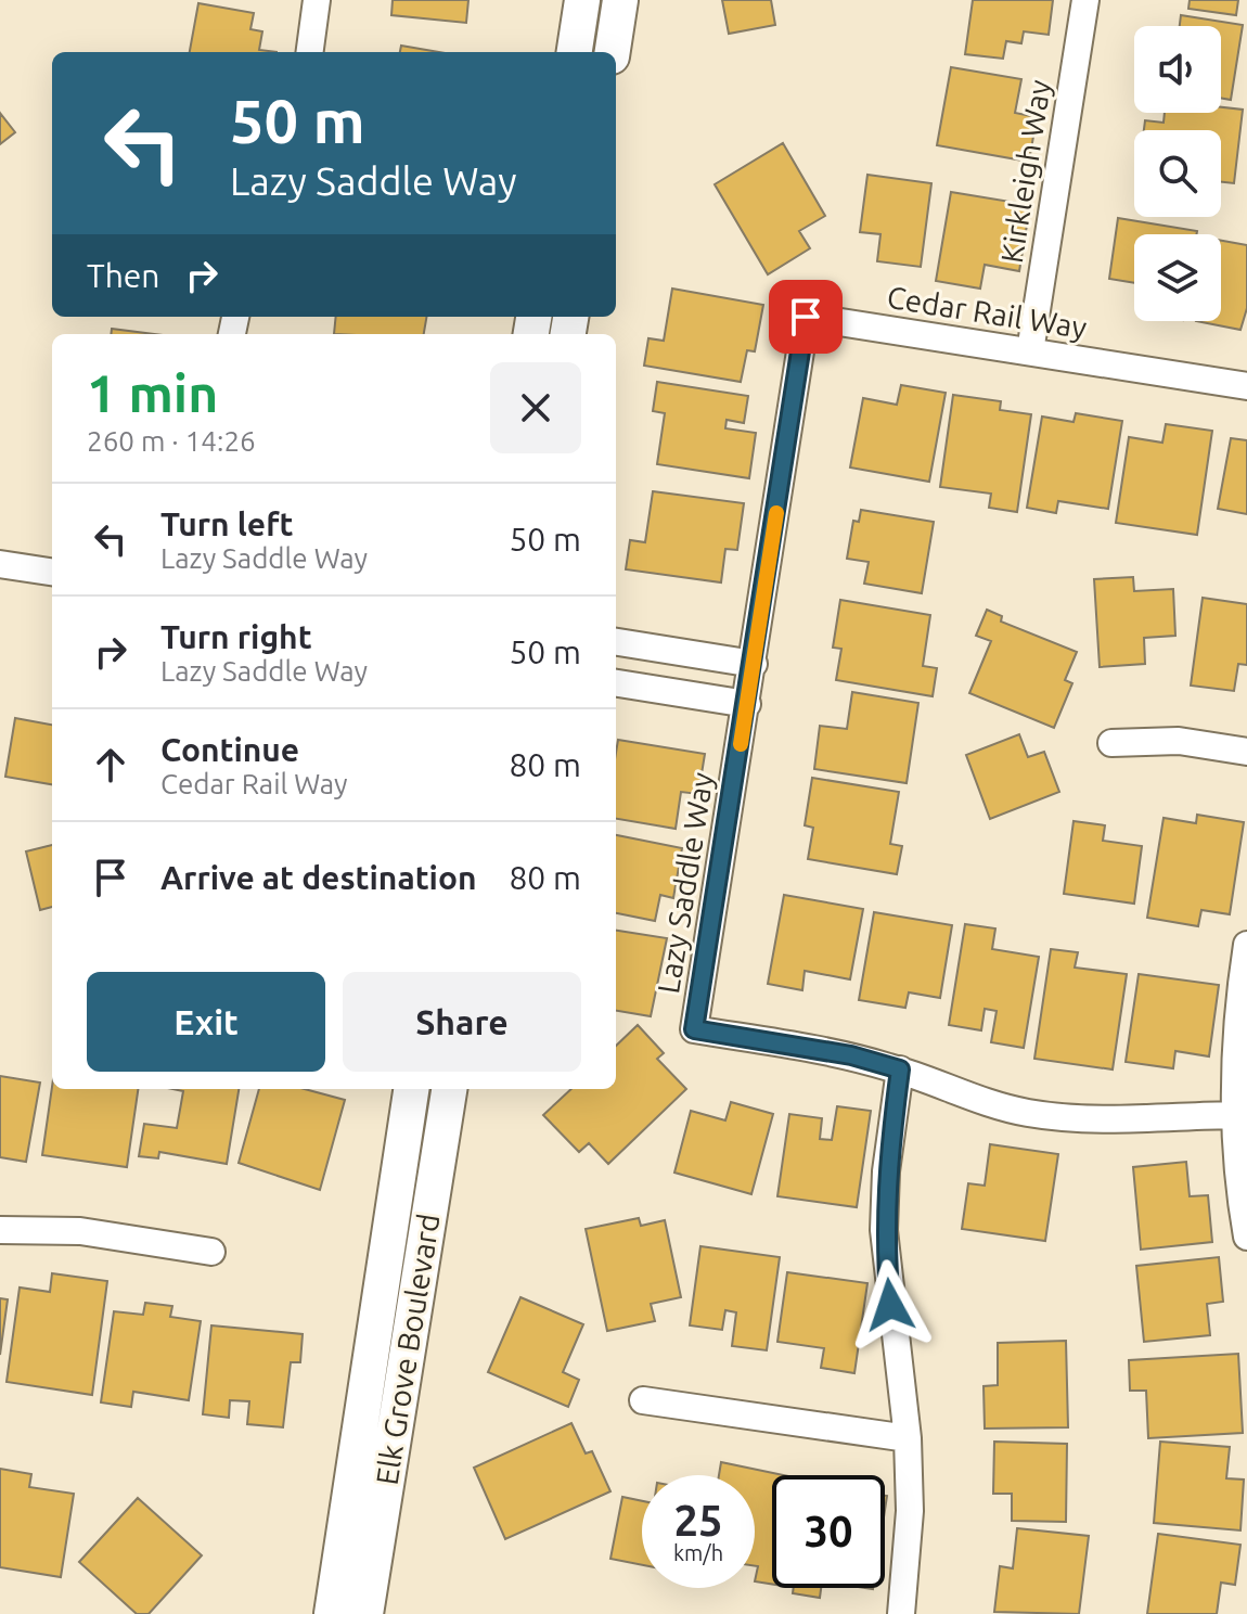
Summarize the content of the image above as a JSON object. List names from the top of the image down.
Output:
{
  "streets": {
    "main road": ["Elk Grove Boulevard"],
    "street": ["Kirkleigh Way", "Cedar Rail Way", "Lazy Saddle Way"]
  },
  "crossings": [
    ["Kirkleigh Way", "Cedar Rail Way"],
    ["Cedar Rail Way", "Lazy Saddle Way"]
  ],
  "page": {
    "turn": ["50 m", "Lazy Saddle Way"],
    "then": "Then",
    "heading": ["1 min", "260 m · 14:26"],
    "list": [
      {
        "name": "Turn left",
        "note": "Lazy Saddle Way",
        "value": "50 m"
      },
      {
        "name": "Turn right",
        "note": "Lazy Saddle Way",
        "value": "50 m"
      },
      {
        "name": "Continue",
        "note": "Cedar Rail Way",
        "value": "80 m"
      },
      {
        "name": "Arrive at destination",
        "value": "80 m"
      }
    ],
    "buttons": ["Exit", "Share"],
    "speed": "25 km/h",
    "limit": "30"
  }
}
